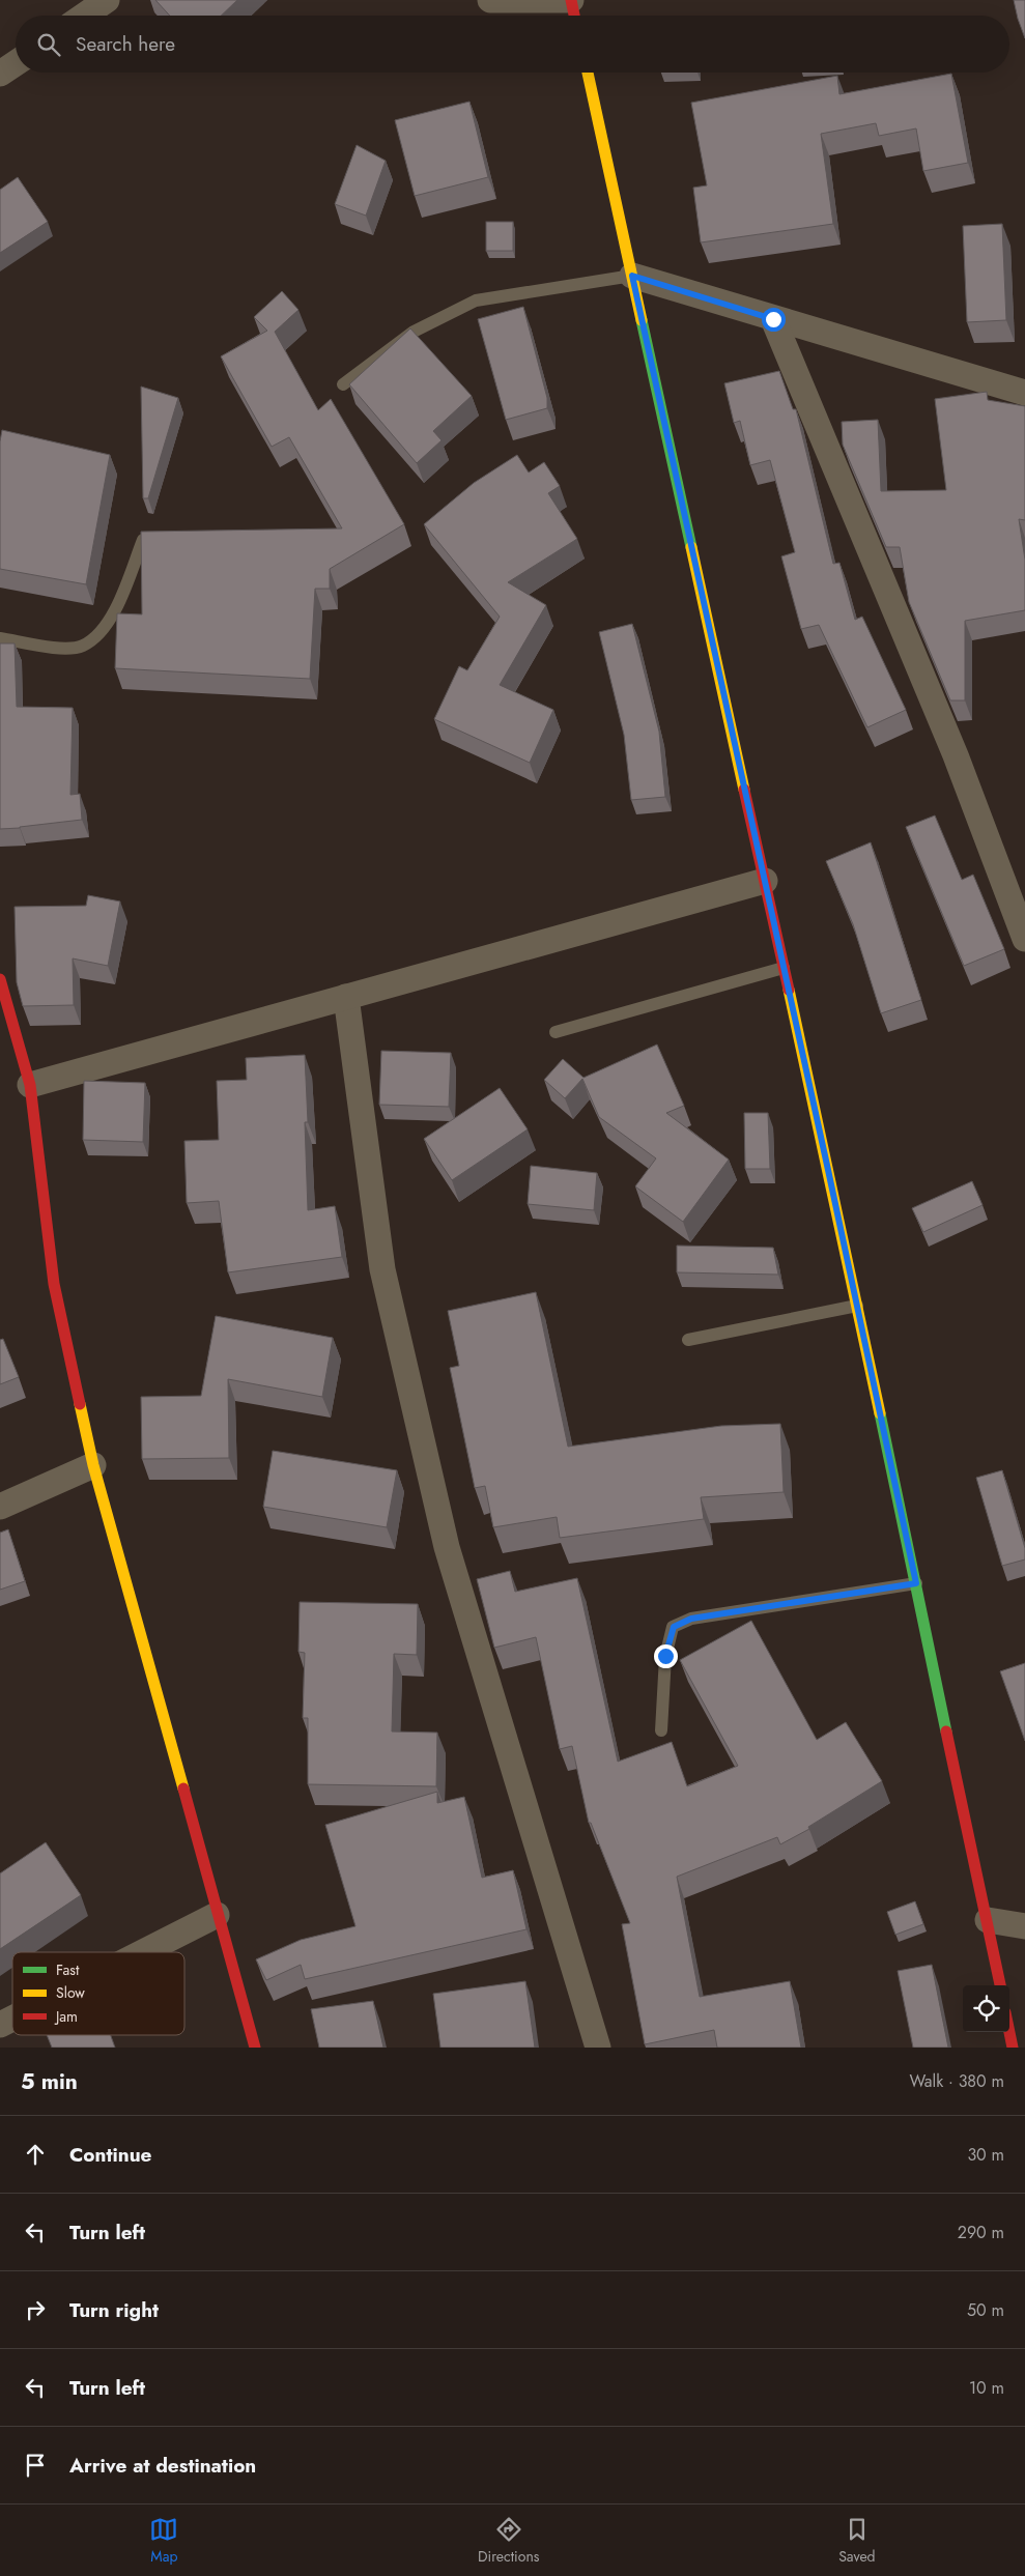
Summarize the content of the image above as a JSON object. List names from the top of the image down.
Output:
{
  "legend": ["Fast", "Slow", "Jam"],
  "page": {
    "search": "Search here",
    "heading": ["5 min", "Walk · 380 m"],
    "list": [
      ["Continue", "30 m"],
      ["Turn left", "290 m"],
      ["Turn right", "50 m"],
      ["Turn left", "10 m"],
      "Arrive at destination"
    ],
    "nav": ["Map", "Directions", "Saved"]
  }
}
